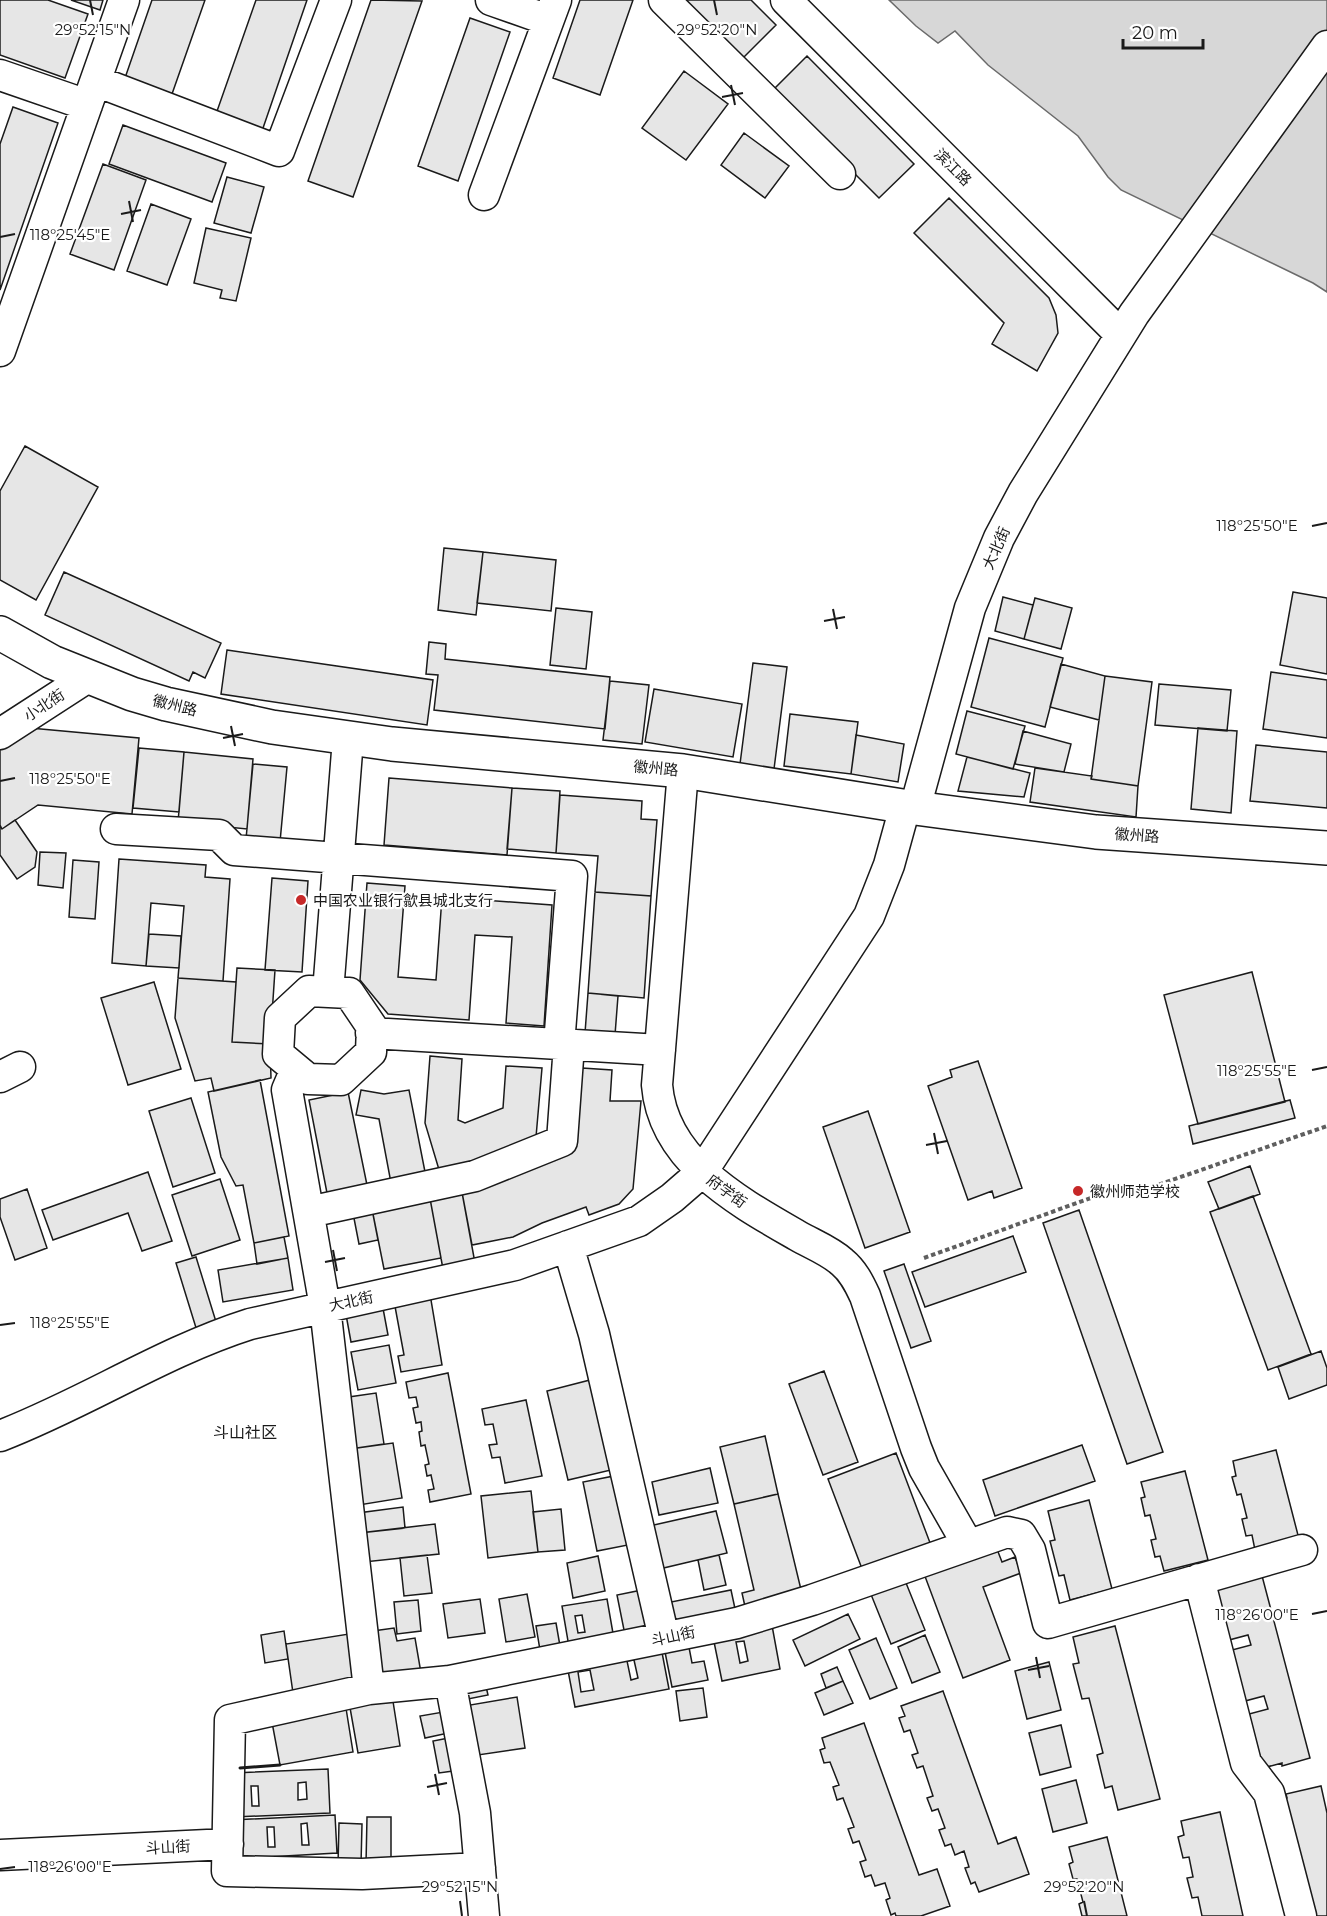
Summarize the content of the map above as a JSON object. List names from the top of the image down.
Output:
{
  "streets": {
    "main road": ["徽州路"],
    "street": [
      "滨江路",
      "大北街",
      "小北街",
      "府学街",
      "斗山街"
    ]
  },
  "crossings": [
    ["滨江路", "大北街"],
    ["大北街", "徽州路"],
    ["大北街", "府学街"],
    ["小北街", "徽州路"],
    ["徽州路", "府学街"],
    ["府学街", "斗山街"]
  ],
  "districts": ["斗山社区"],
  "places": ["中国农业银行歙县城北支行", "徽州师范学校"],
  "scale_bar": "20 m",
  "coordinates": [
    "29°52'15\"N",
    "29°52'20\"N",
    "118°25'45\"E",
    "118°25'50\"E",
    "118°25'55\"E",
    "118°26'00\"E"
  ]
}
